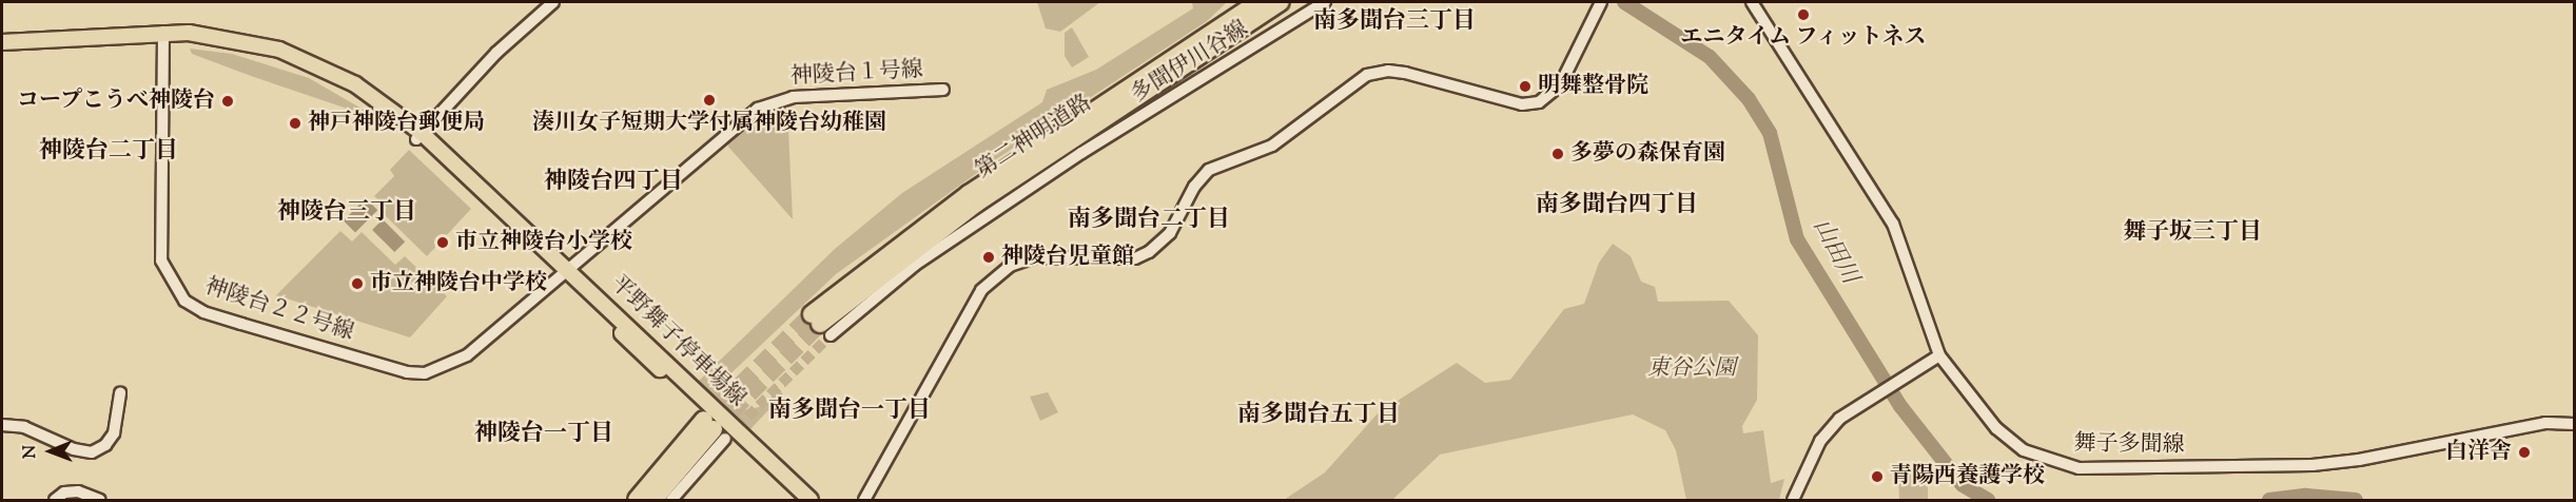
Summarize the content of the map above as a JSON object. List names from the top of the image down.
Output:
{
  "streets": {
    "highway": ["第二神明道路"],
    "main road": ["平野舞子停車場線"],
    "street": [
      "多聞伊川谷線",
      "神陵台１号線",
      "神陵台２２号線",
      "舞子多聞線"
    ]
  },
  "crossings": [
    ["多聞伊川谷線", "第二神明道路"],
    ["神陵台１号線", "神陵台２２号線"],
    ["神陵台１号線", "平野舞子停車場線"],
    ["神陵台２２号線", "平野舞子停車場線"]
  ],
  "districts": [
    "南多聞台三丁目",
    "神陵台二丁目",
    "神陵台四丁目",
    "南多聞台四丁目",
    "神陵台三丁目",
    "南多聞台二丁目",
    "舞子坂三丁目",
    "南多聞台一丁目",
    "南多聞台五丁目",
    "神陵台一丁目"
  ],
  "water": ["山田川"],
  "parks": ["東谷公園"],
  "places": [
    "エニタイム フィットネス",
    "明舞整骨院",
    "湊川女子短期大学付属神陵台幼稚園",
    "コープこうべ神陵台",
    "神戸神陵台郵便局",
    "多夢の森保育園",
    "市立神陵台小学校",
    "神陵台児童館",
    "市立神陵台中学校",
    "白洋舎",
    "青陽西養護学校"
  ],
  "north": "left"
}
